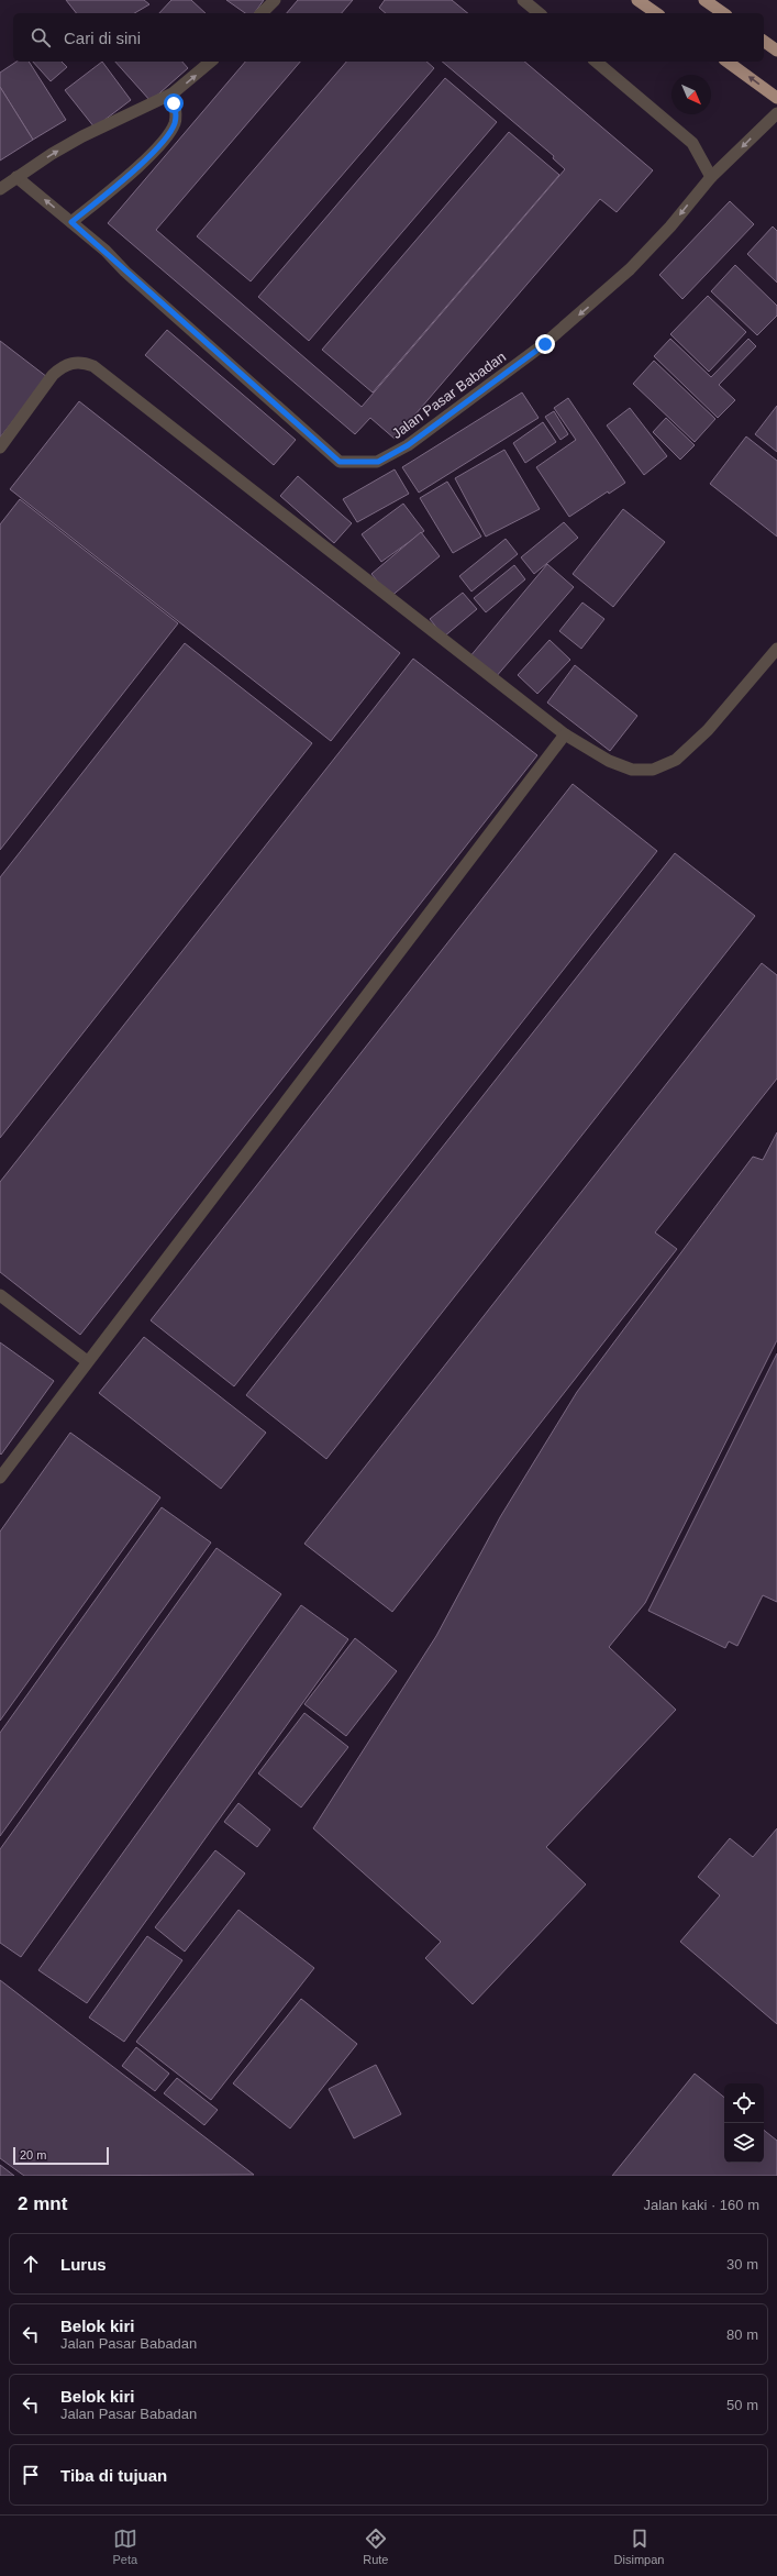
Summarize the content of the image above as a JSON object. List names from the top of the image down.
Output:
{
  "streets": {
    "street": ["Jalan Pasar Babadan"]
  },
  "scale_bar": "20 m",
  "north": "bottom right",
  "page": {
    "search": "Cari di sini",
    "scale": "20 m",
    "heading": ["2 mnt", "Jalan kaki · 160 m"],
    "list": [
      ["Lurus", "30 m"],
      ["Belok kiri", "Jalan Pasar Babadan", "80 m"],
      ["Belok kiri", "Jalan Pasar Babadan", "50 m"],
      "Tiba di tujuan"
    ],
    "nav": ["Peta", "Rute", "Disimpan"]
  }
}
